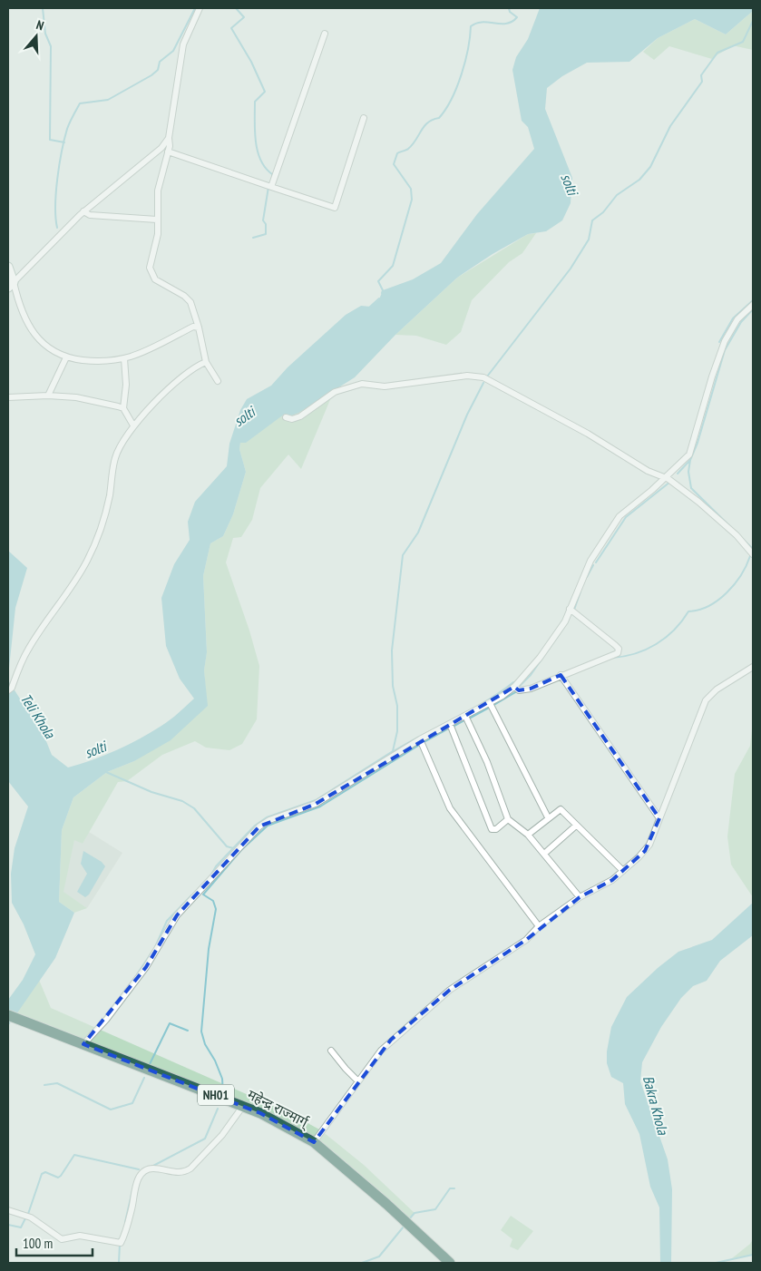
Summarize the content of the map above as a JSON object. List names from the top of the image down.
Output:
{
  "streets": {
    "highway": ["NH01", "महेन्द्र राज्मार्ग्"]
  },
  "water": ["solti", "Teli Khola", "Bakra Khola"],
  "scale_bar": "100 m",
  "north": "top"
}
